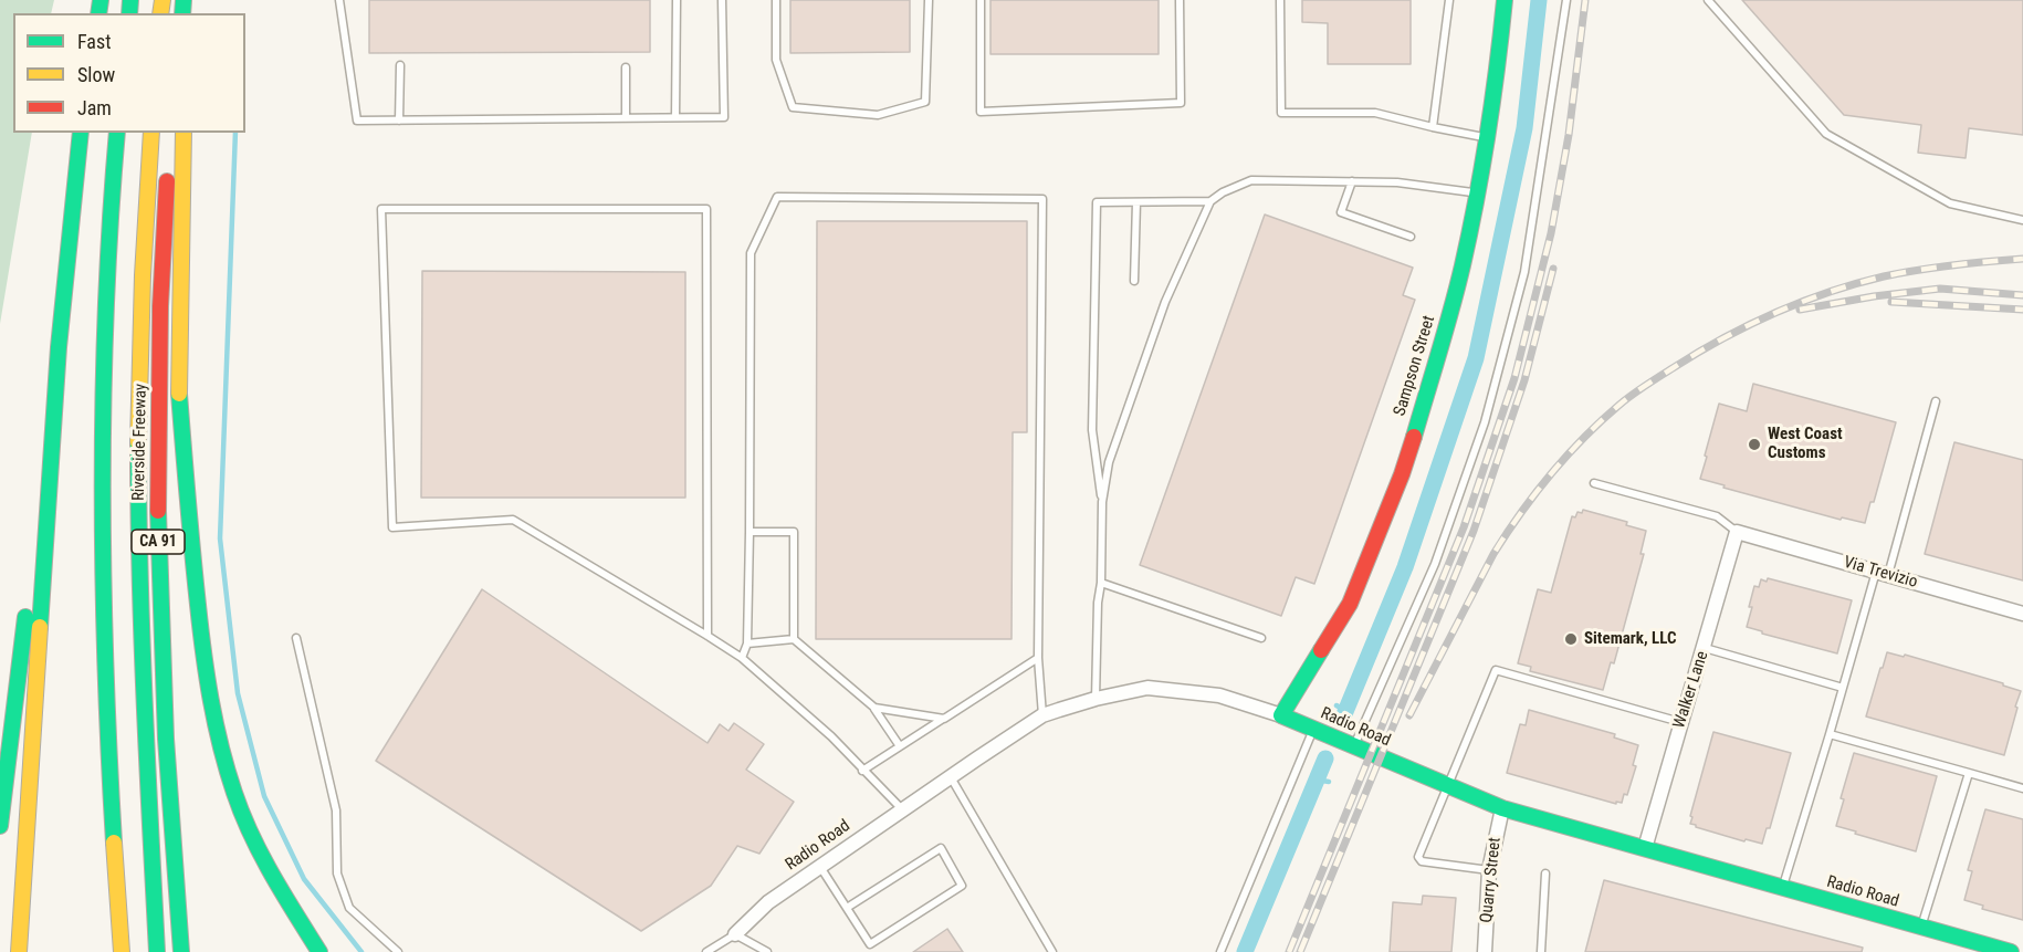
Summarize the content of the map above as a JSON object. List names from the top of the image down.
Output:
{
  "streets": {
    "main road": [
      "Sampson Street",
      "Riverside Freeway",
      "CA 91",
      "Radio Road"
    ],
    "street": ["Via Trevizio", "Walker Lane", "Quarry Street"]
  },
  "crossings": [
    ["Sampson Street", "Radio Road"],
    ["Via Trevizio", "Walker Lane"],
    ["Walker Lane", "Radio Road"],
    ["Radio Road", "Quarry Street"]
  ],
  "places": ["West Coast Customs", "Sitemark, LLC"],
  "legend": ["Fast", "Slow", "Jam"]
}
